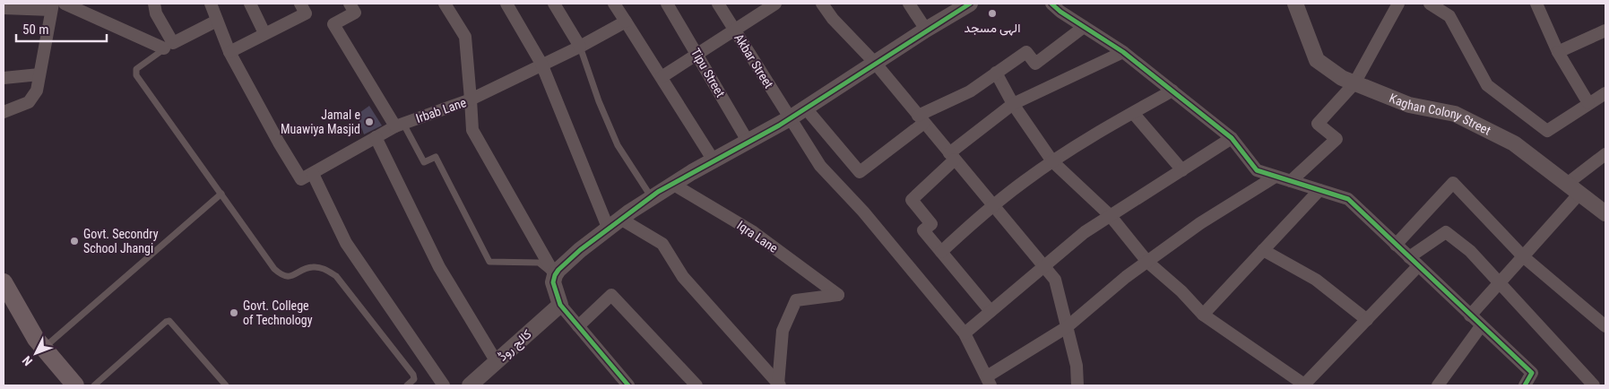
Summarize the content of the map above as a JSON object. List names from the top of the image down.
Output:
{
  "streets": {
    "street": [
      "Akbar Street",
      "Tipu Street",
      "Irbab Lane",
      "Kaghan Colony Street",
      "Iqra Lane",
      "کالج روڈ"
    ]
  },
  "places": [
    "الہی مسجد",
    "Jamal e Muawiya Masjid",
    "Govt. Secondry School Jhangi",
    "Govt. College of Technology"
  ],
  "scale_bar": "50 m",
  "north": "bottom left"
}
